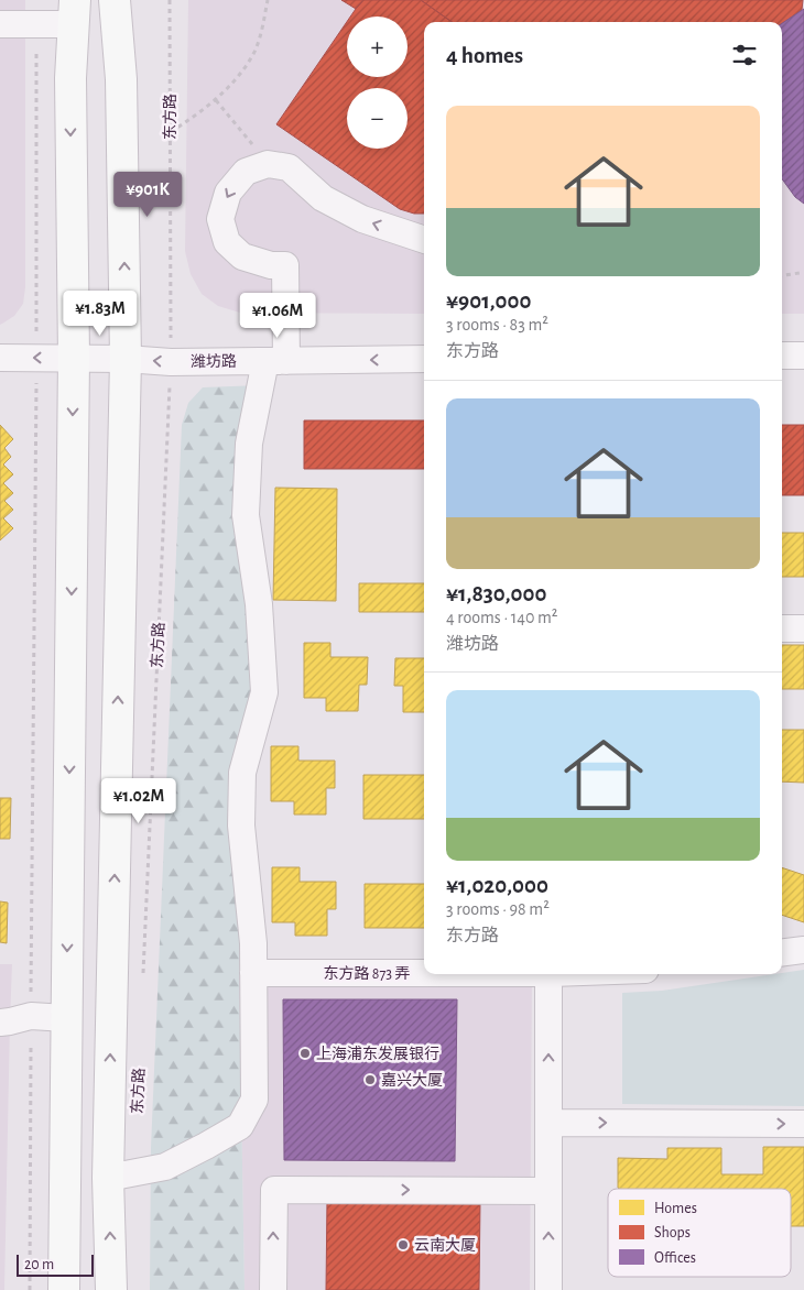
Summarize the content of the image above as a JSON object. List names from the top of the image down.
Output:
{
  "streets": {
    "main road": ["东方路"],
    "street": ["潍坊路", "东方路 873 弄"]
  },
  "crossings": [
    ["东方路", "潍坊路"]
  ],
  "one_way": ["潍坊路"],
  "places": ["上海浦东发展银行", "嘉兴大厦", "云南大厦"],
  "legend": ["Homes", "Shops", "Offices"],
  "scale_bar": "20 m",
  "page": {
    "map_buttons": ["+", "−"],
    "heading": "4 homes",
    "list": [
      {
        "name": "¥901,000",
        "note": "3 rooms · 83 m² · 东方路"
      },
      {
        "name": "¥1,830,000",
        "note": "4 rooms · 140 m² · 潍坊路"
      },
      {
        "name": "¥1,020,000",
        "note": "3 rooms · 98 m² · 东方路"
      }
    ],
    "price": [
      "¥901K",
      "¥1.83M",
      "¥1.06M",
      "¥1.02M"
    ],
    "scale": "20 m"
  }
}
